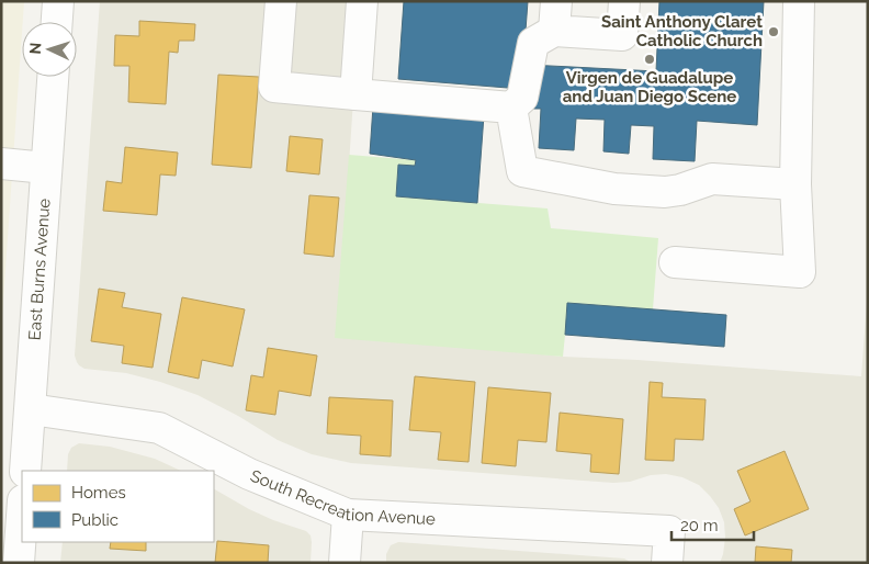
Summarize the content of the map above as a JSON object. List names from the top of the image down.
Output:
{
  "streets": {
    "street": ["East Burns Avenue", "South Recreation Avenue"]
  },
  "crossings": [
    ["East Burns Avenue", "South Recreation Avenue"]
  ],
  "places": ["Saint Anthony Claret Catholic Church", "Virgen de Guadalupe and Juan Diego Scene"],
  "legend": ["Homes", "Public"],
  "scale_bar": "20 m",
  "north": "left"
}
